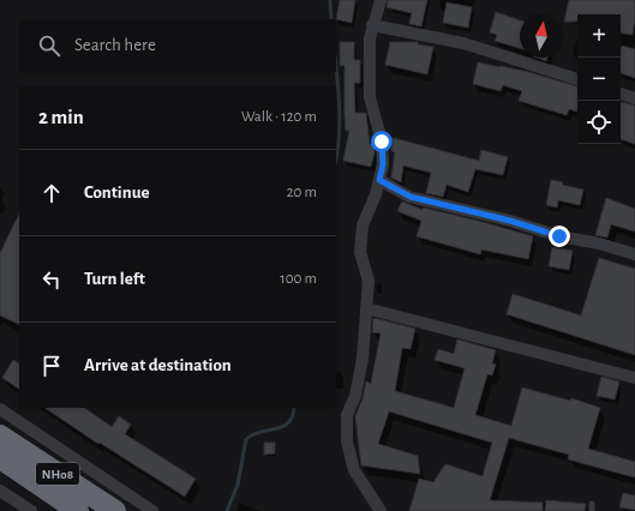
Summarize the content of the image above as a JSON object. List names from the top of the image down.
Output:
{
  "streets": {
    "highway": ["NH08"]
  },
  "north": "top",
  "page": {
    "map_buttons": ["+", "−"],
    "search": "Search here",
    "heading": ["2 min", "Walk · 120 m"],
    "list": [
      ["Continue", "20 m"],
      ["Turn left", "100 m"],
      "Arrive at destination"
    ]
  }
}
